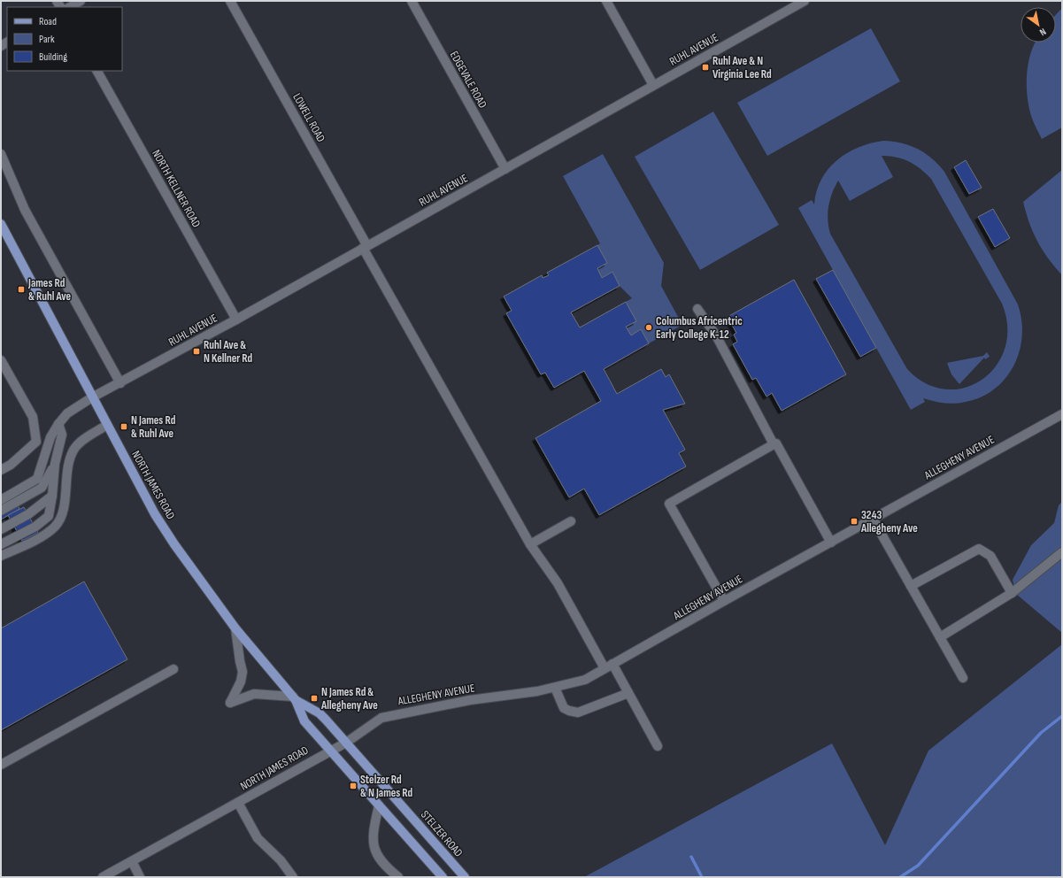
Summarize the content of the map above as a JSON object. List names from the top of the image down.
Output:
{
  "streets": {
    "main road": ["NORTH JAMES ROAD", "STELZER ROAD"],
    "street": [
      "RUHL AVENUE",
      "EDGEVALE ROAD",
      "LOWELL ROAD",
      "NORTH KELLNER ROAD",
      "ALLEGHENY AVENUE"
    ]
  },
  "crossings": [
    ["RUHL AVENUE", "EDGEVALE ROAD"],
    ["RUHL AVENUE", "LOWELL ROAD"],
    ["RUHL AVENUE", "NORTH KELLNER ROAD"],
    ["RUHL AVENUE", "NORTH JAMES ROAD"],
    ["LOWELL ROAD", "ALLEGHENY AVENUE"],
    ["ALLEGHENY AVENUE", "NORTH JAMES ROAD"],
    ["ALLEGHENY AVENUE", "STELZER ROAD"],
    ["NORTH JAMES ROAD", "STELZER ROAD"]
  ],
  "places": {
    "transit": [
      "Ruhl Ave & N Virginia Lee Rd",
      "James Rd & Ruhl Ave",
      "Ruhl Ave & N Kellner Rd",
      "N James Rd & Ruhl Ave",
      "3243 Allegheny Ave",
      "N James Rd & Allegheny Ave",
      "Stelzer Rd & N James Rd"
    ],
    "other": ["Columbus Africentric Early College K-12"]
  },
  "legend": ["Road", "Park", "Building"],
  "north": "bottom right"
}
